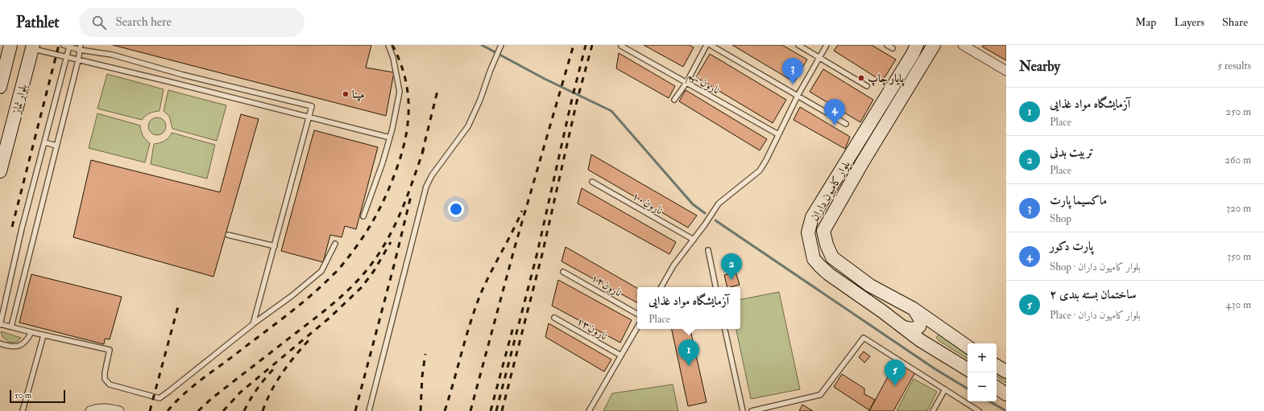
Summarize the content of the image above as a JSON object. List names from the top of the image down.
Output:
{
  "streets": {
    "main road": ["بلوار نماز", "بلوار کامیون داران"],
    "lane": [
      "نارون نهم",
      "نارون۱۰",
      "نارون۱۲",
      "نارون۱۳"
    ]
  },
  "places": ["پایار چاپ", "مپنا"],
  "scale_bar": "50 m",
  "page": {
    "header": "Pathlet",
    "search": "Search here",
    "nav": ["Map", "Layers", "Share"],
    "heading": ["Nearby", "5 results"],
    "pins": [
      "3",
      "4",
      "2",
      "1",
      "5"
    ],
    "list": [
      {
        "mark": "1",
        "name": "آزمایشگاه مواد غذایی",
        "note": "Place",
        "value": "250 m"
      },
      {
        "mark": "2",
        "name": "تربیت بدنی",
        "note": "Place",
        "value": "260 m"
      },
      {
        "mark": "3",
        "name": "ماکسیما پارت",
        "note": "Shop",
        "value": "320 m"
      },
      {
        "mark": "4",
        "name": "پارت دکور",
        "note": "Shop · بلوار کامیون داران",
        "value": "350 m"
      },
      {
        "mark": "5",
        "name": "۲ ساختمان بسته بندی",
        "note": "Place · بلوار کامیون داران",
        "value": "430 m"
      }
    ],
    "popup": ["آزمایشگاه مواد غذایی", "Place"],
    "map_buttons": ["+", "−"],
    "scale": "50 m"
  }
}
